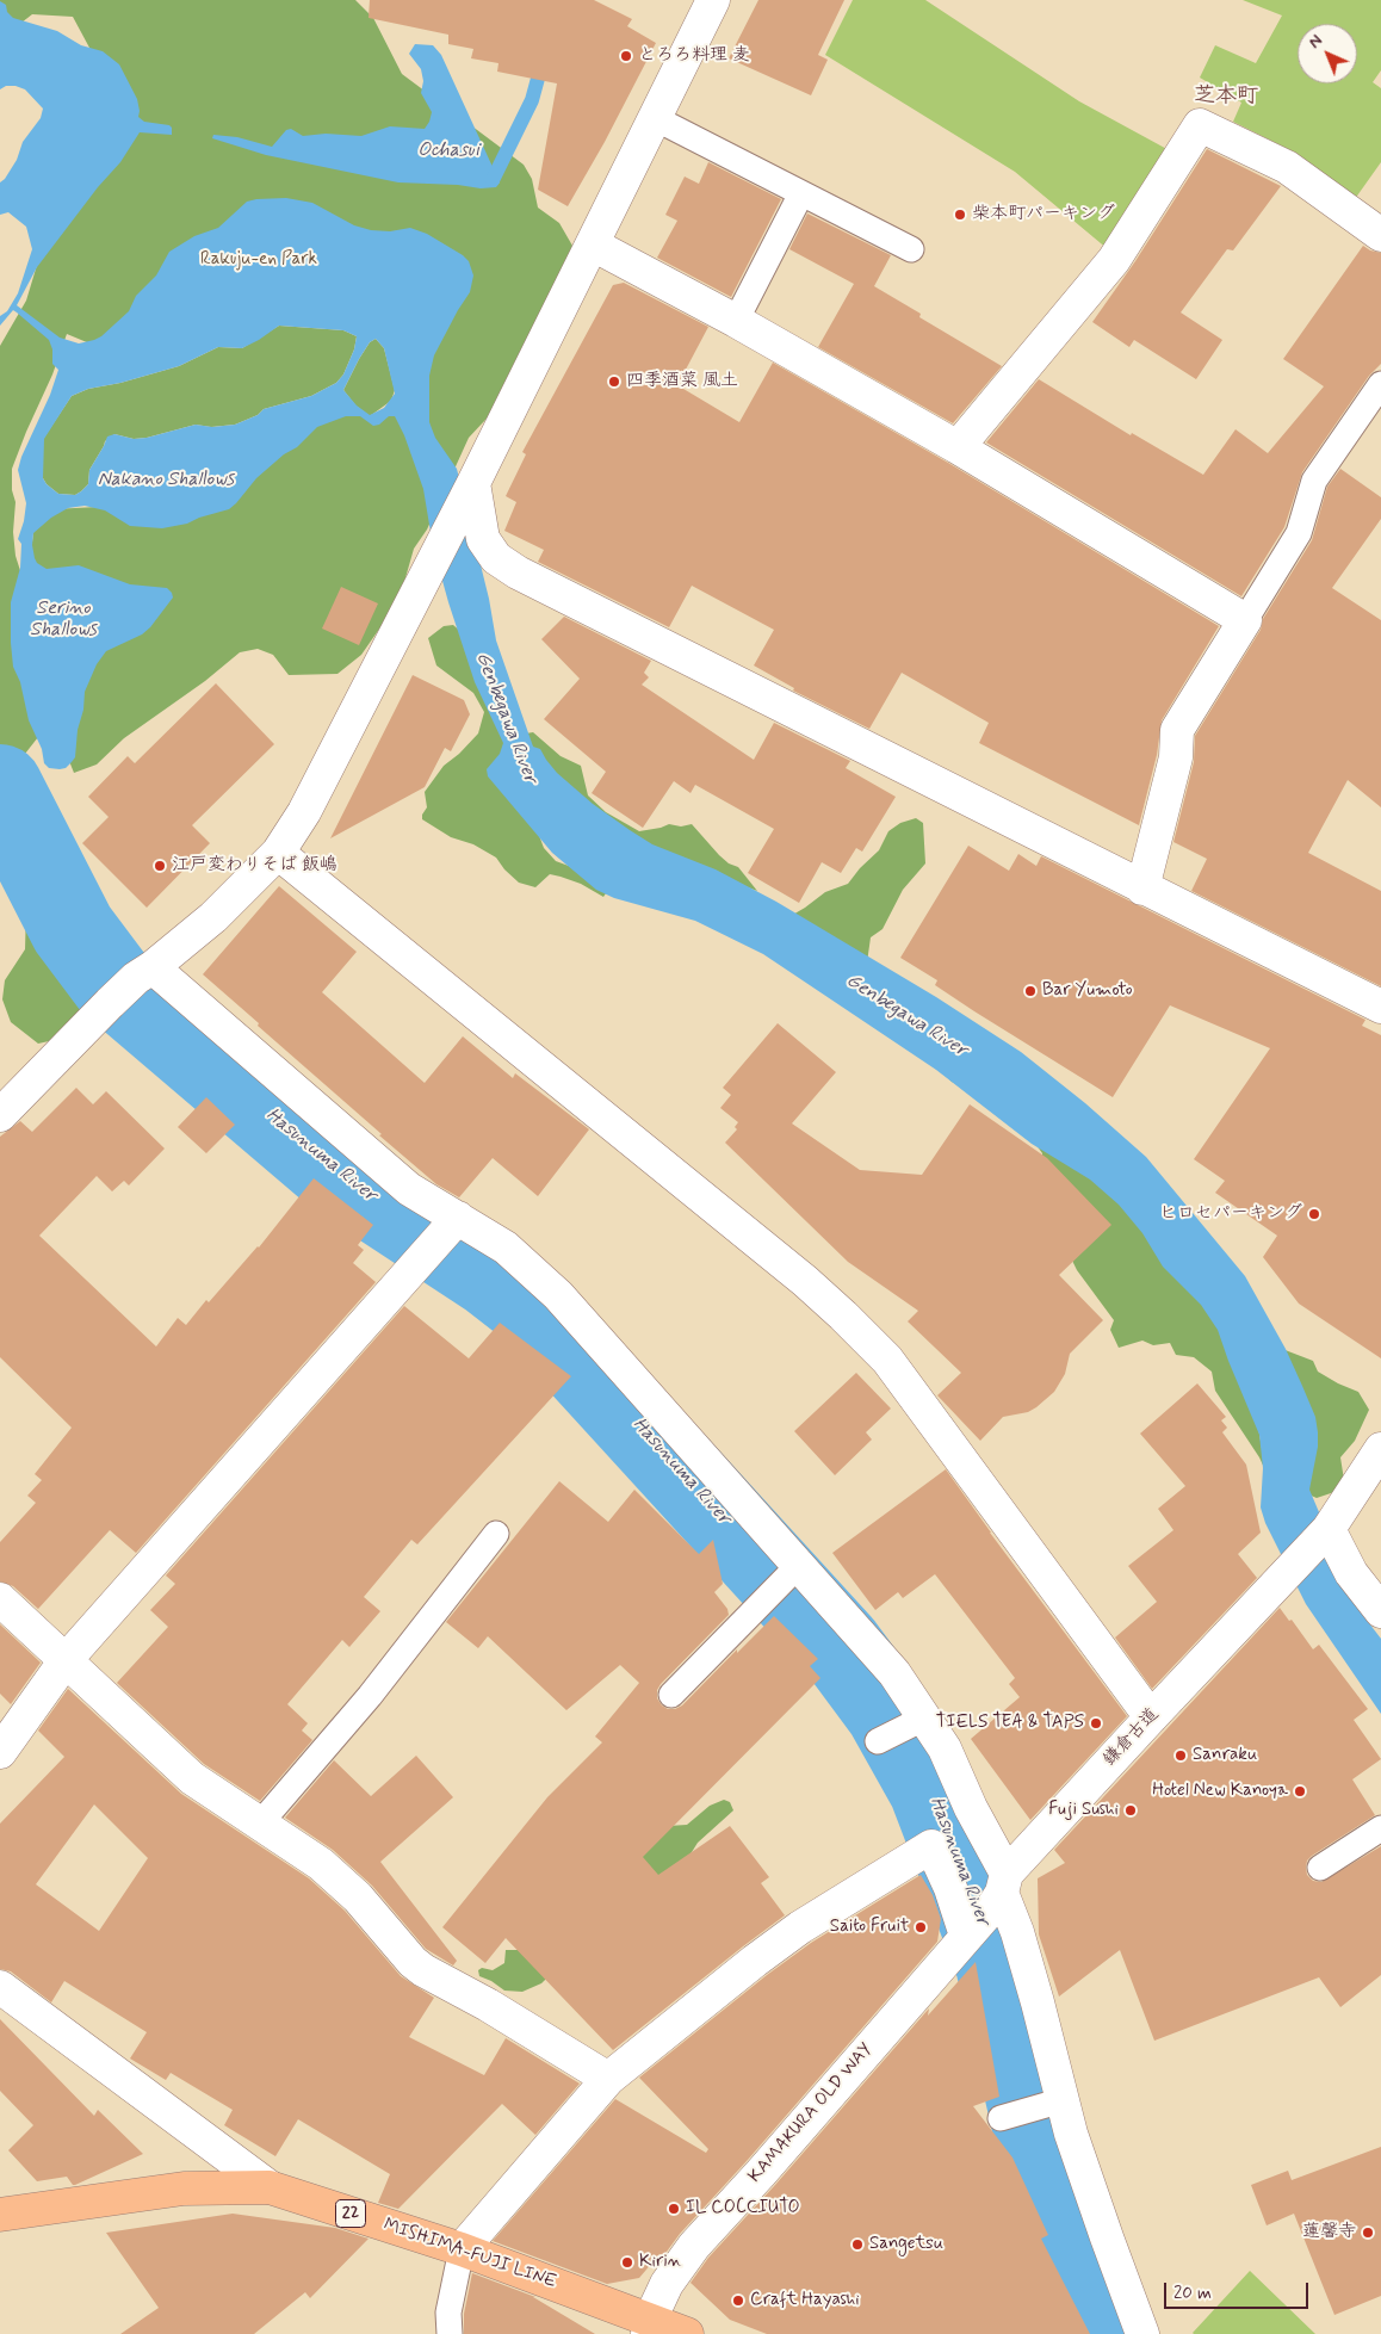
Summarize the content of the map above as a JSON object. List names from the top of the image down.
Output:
{
  "streets": {
    "main road": ["22", "MISHIMA-FUJI LINE"],
    "street": ["鎌倉古道", "KAMAKURA OLD WAY"]
  },
  "crossings": [
    ["鎌倉古道", "KAMAKURA OLD WAY"],
    ["KAMAKURA OLD WAY", "MISHIMA-FUJI LINE"]
  ],
  "districts": ["芝本町"],
  "water": [
    "Ochasui",
    "Nakano Shallows",
    "Serino Shallows",
    "Genbegawa River",
    "Hasunuma River"
  ],
  "parks": ["Rakuju-en Park"],
  "places": [
    "とろろ料理 麦",
    "柴本町パーキング",
    "四季酒菜 風土",
    "江戸変わりそば 飯嶋",
    "Bar Yumoto",
    "ヒロセパーキング",
    "TIELS TEA & TAPS",
    "Sanraku",
    "Hotel New Kanoya",
    "Fuji Sushi",
    "Saito Fruit",
    "IL COCCIUTO",
    "蓮馨寺",
    "Sangetsu",
    "Kirin",
    "Craft Hayashi"
  ],
  "scale_bar": "20 m",
  "north": "top left"
}
